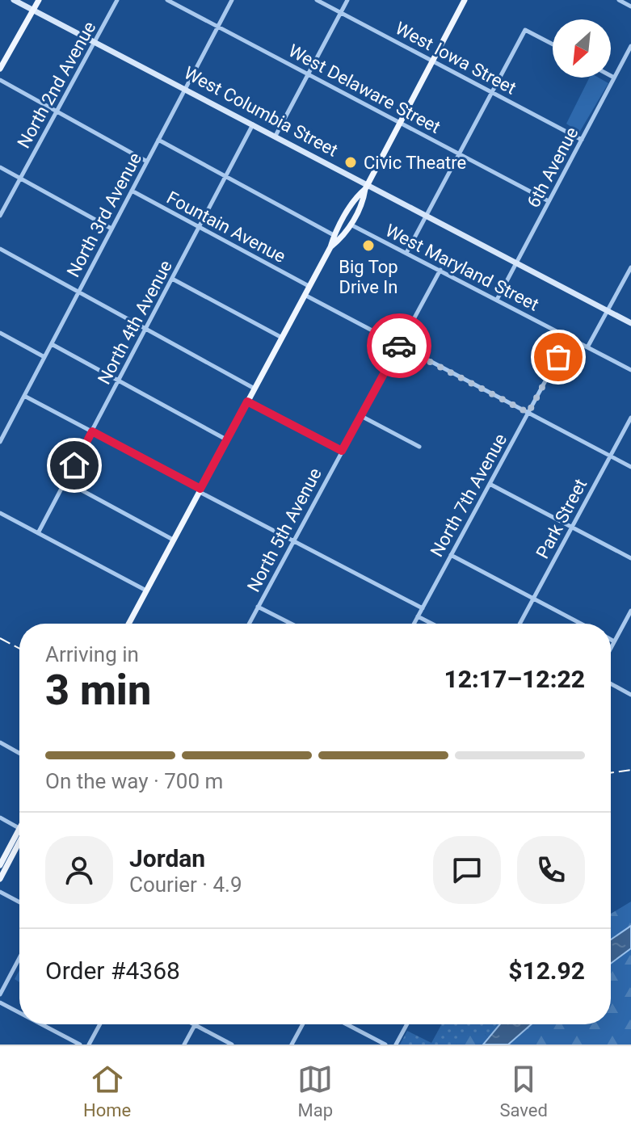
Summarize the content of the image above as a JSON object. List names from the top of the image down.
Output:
{
  "streets": {
    "main road": ["West Columbia Street"],
    "street": [
      "West Iowa Street",
      "North 2nd Avenue",
      "West Delaware Street",
      "6th Avenue",
      "North 3rd Avenue",
      "Fountain Avenue",
      "West Maryland Street",
      "North 4th Avenue",
      "North 7th Avenue",
      "Park Street",
      "North 5th Avenue"
    ]
  },
  "crossings": [
    ["West Iowa Street", "6th Avenue"],
    ["North 2nd Avenue", "West Columbia Street"],
    ["West Delaware Street", "6th Avenue"],
    ["West Delaware Street", "North 3rd Avenue"],
    ["West Columbia Street", "6th Avenue"],
    ["West Columbia Street", "North 3rd Avenue"],
    ["West Columbia Street", "North 4th Avenue"],
    ["6th Avenue", "West Maryland Street"],
    ["North 3rd Avenue", "Fountain Avenue"],
    ["Fountain Avenue", "North 4th Avenue"],
    ["West Maryland Street", "North 7th Avenue"],
    ["West Maryland Street", "North 5th Avenue"]
  ],
  "places": ["Civic Theatre", "Big Top Drive In"],
  "north": "bottom left",
  "page": {
    "heading": ["3 min", "Arriving in", "12:17–12:22"],
    "panel": [
      "Jordan",
      "Courier · 4.9",
      "Order #4368",
      "$12.92"
    ],
    "bar": "On the way · 700 m",
    "tabs": ["Home", "Map", "Saved"]
  }
}
